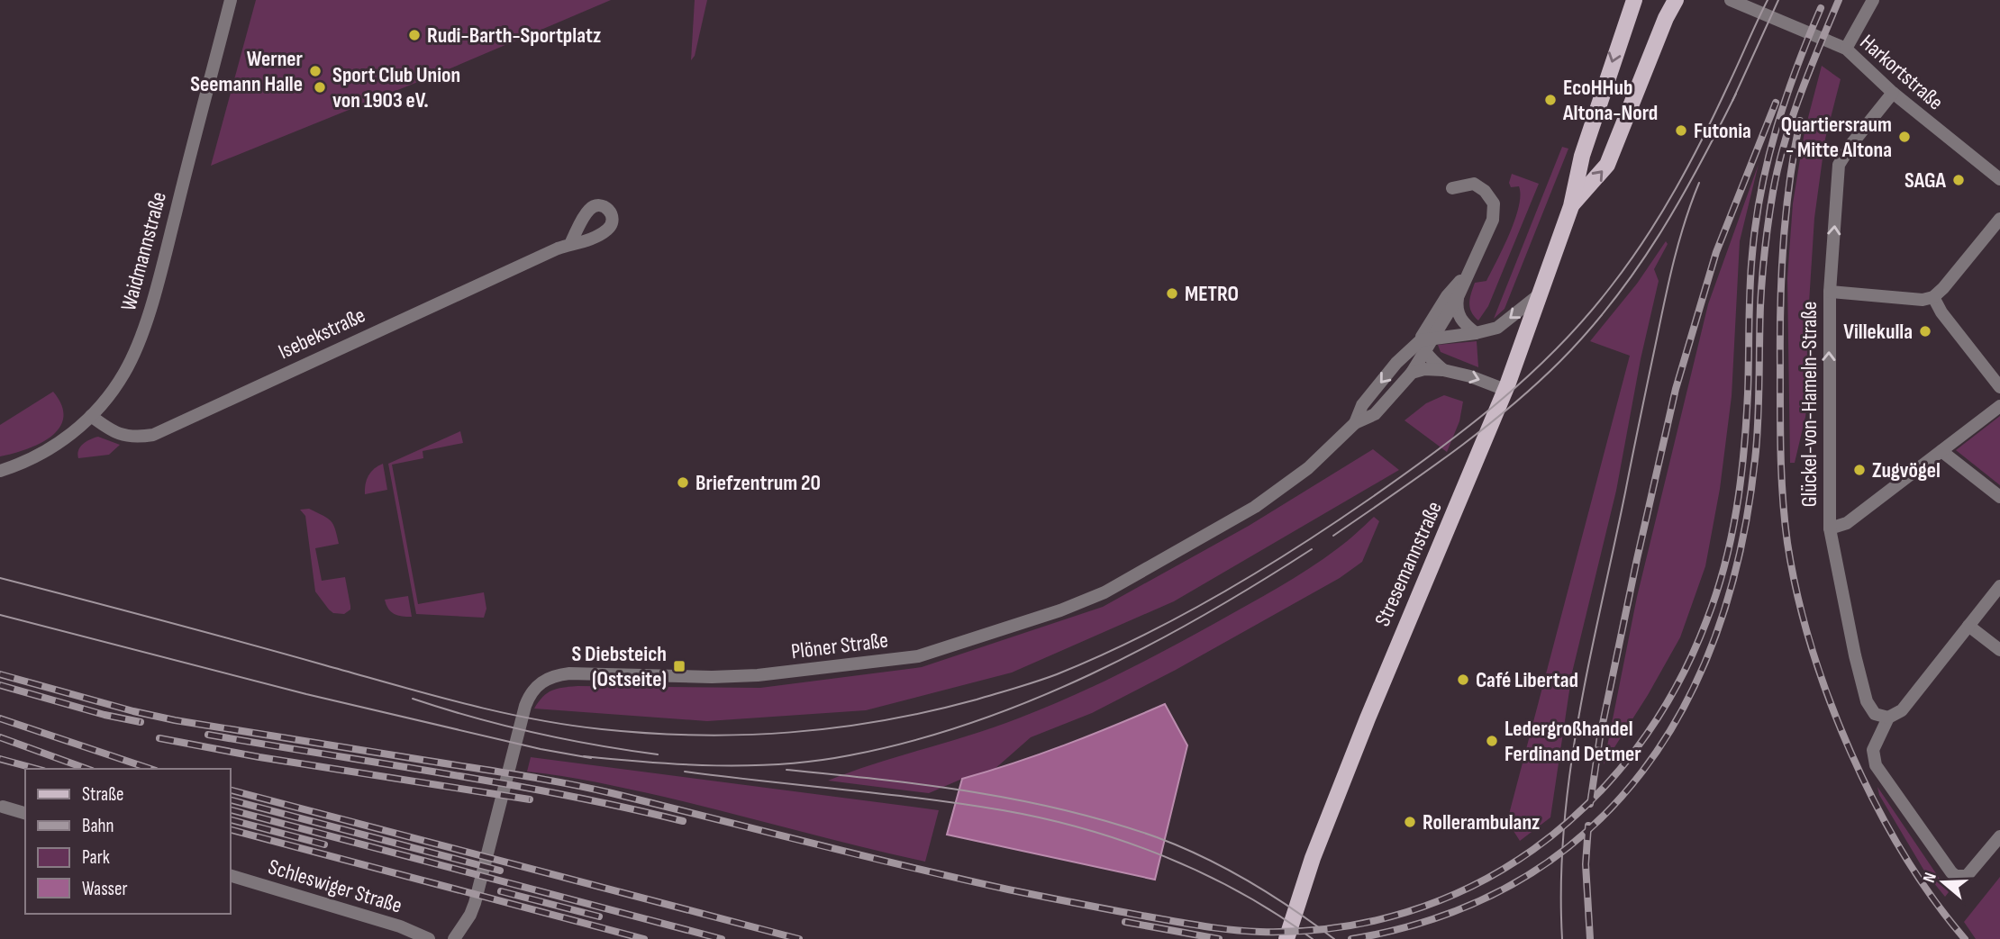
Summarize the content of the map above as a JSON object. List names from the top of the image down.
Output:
{
  "streets": {
    "main road": ["Stresemannstraße"],
    "street": [
      "Harkortstraße",
      "Waidmannstraße",
      "Isebekstraße",
      "Glückel-von-Hameln-Straße",
      "Plöner Straße",
      "Schleswiger Straße"
    ]
  },
  "crossings": [
    ["Harkortstraße", "Glückel-von-Hameln-Straße"],
    ["Waidmannstraße", "Isebekstraße"]
  ],
  "one_way": ["Glückel-von-Hameln-Straße"],
  "places": {
    "other": [
      "Rudi-Barth-Sportplatz",
      "Werner Seemann Halle",
      "Sport Club Union von 1903 eV.",
      "EcoHHub Altona-Nord",
      "Futonia",
      "Quartiersraum - Mitte Altona",
      "SAGA",
      "METRO",
      "Villekulla",
      "Zugvögel",
      "Briefzentrum 20",
      "Café Libertad",
      "Ledergroßhandel Ferdinand Detmer",
      "Rollerambulanz"
    ],
    "transit": ["S Diebsteich (Ostseite)"]
  },
  "legend": [
    "Straße",
    "Bahn",
    "Park",
    "Wasser"
  ],
  "north": "left"
}
